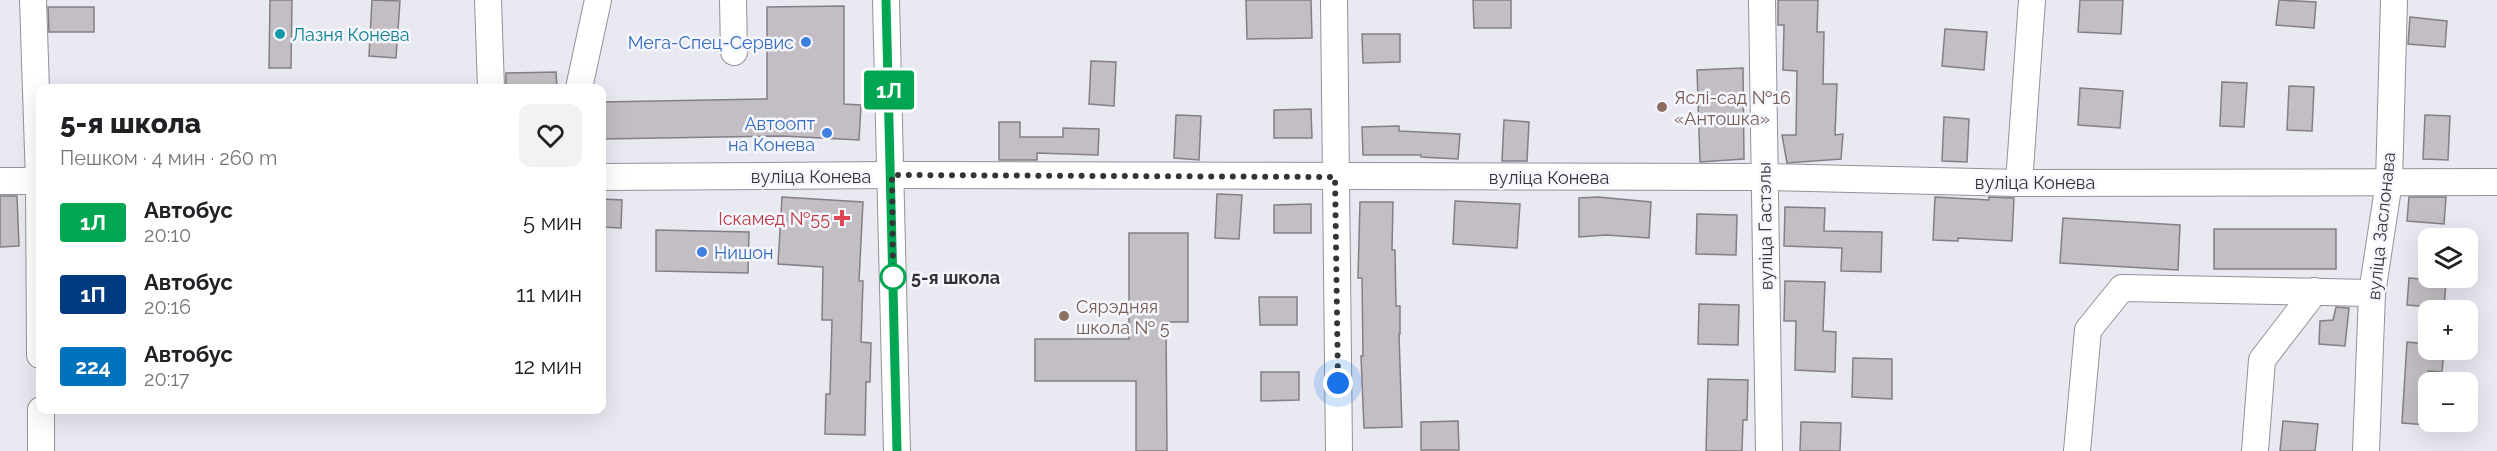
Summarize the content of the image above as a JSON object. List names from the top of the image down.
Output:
{
  "streets": {
    "street": ["вуліца Конева", "вуліца Гастэлы", "вуліца Заслонава"]
  },
  "crossings": [
    ["вуліца Конева", "вуліца Гастэлы"],
    ["вуліца Конева", "вуліца Заслонава"]
  ],
  "places": {
    "other": [
      "Лазня Конева",
      "Мега-Спец-Сервис",
      "Яслі-сад №16 «Антошка»",
      "Автоопт на Конева",
      "Нишон",
      "5-я школа",
      "Сярэдняя школа № 5"
    ],
    "health": ["Іскамед №55"]
  },
  "lines": ["bus line 1Л"],
  "page": {
    "on_map": "1Л",
    "heading": ["5-я школа", "Пешком · 4 мин · 260 m"],
    "list": [
      {
        "mark": "1Л",
        "name": "Автобус",
        "note": "20:10",
        "value": "5 мин"
      },
      {
        "mark": "1П",
        "name": "Автобус",
        "note": "20:16",
        "value": "11 мин"
      },
      {
        "mark": "224",
        "name": "Автобус",
        "note": "20:17",
        "value": "12 мин"
      }
    ],
    "map_buttons": ["+", "−"]
  }
}
